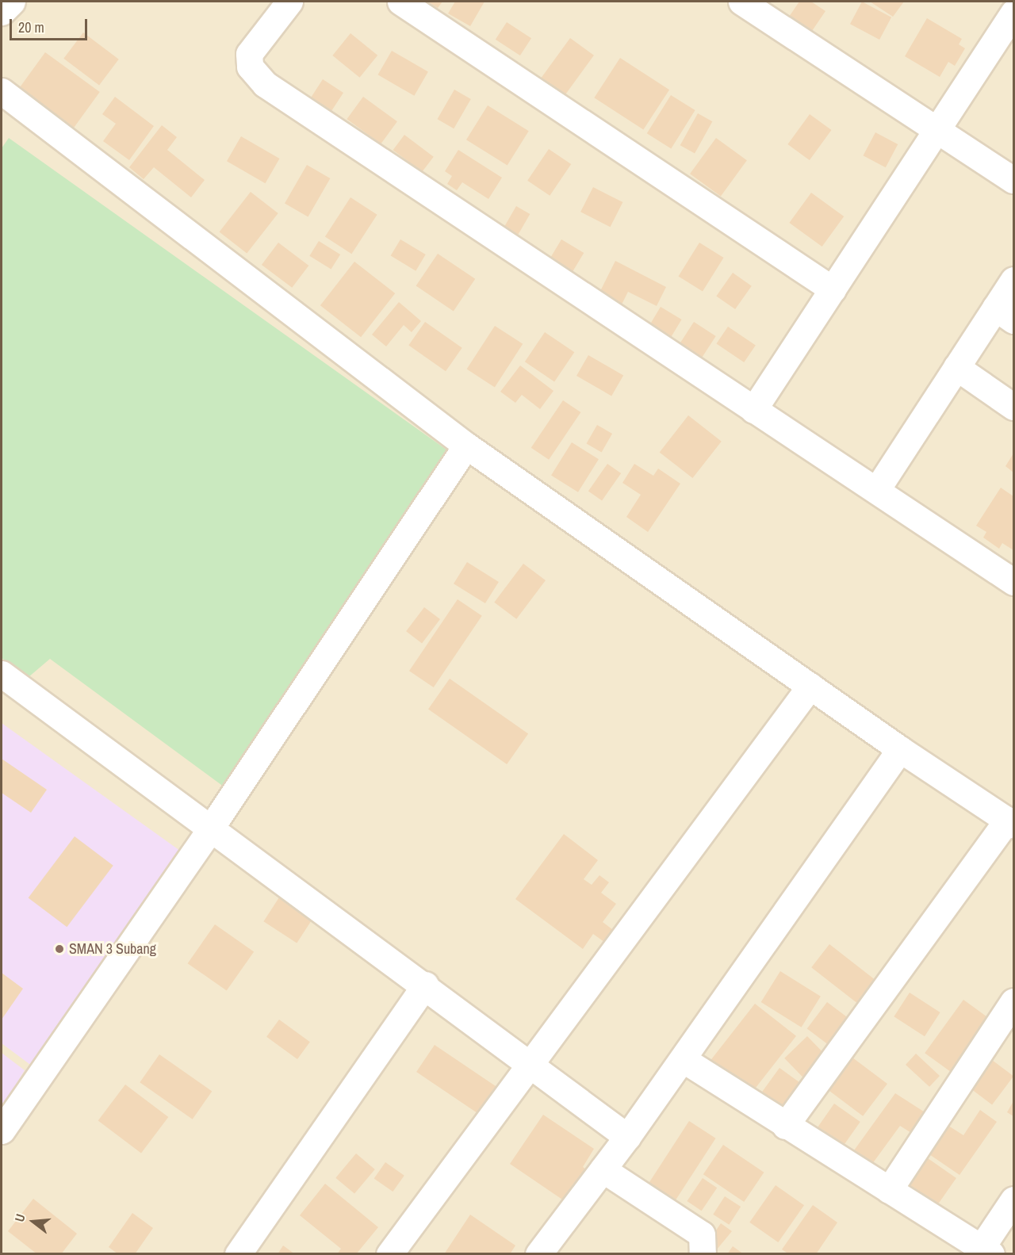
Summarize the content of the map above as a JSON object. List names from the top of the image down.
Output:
{
  "places": ["SMAN 3 Subang"],
  "scale_bar": "20 m",
  "north": "left"
}
